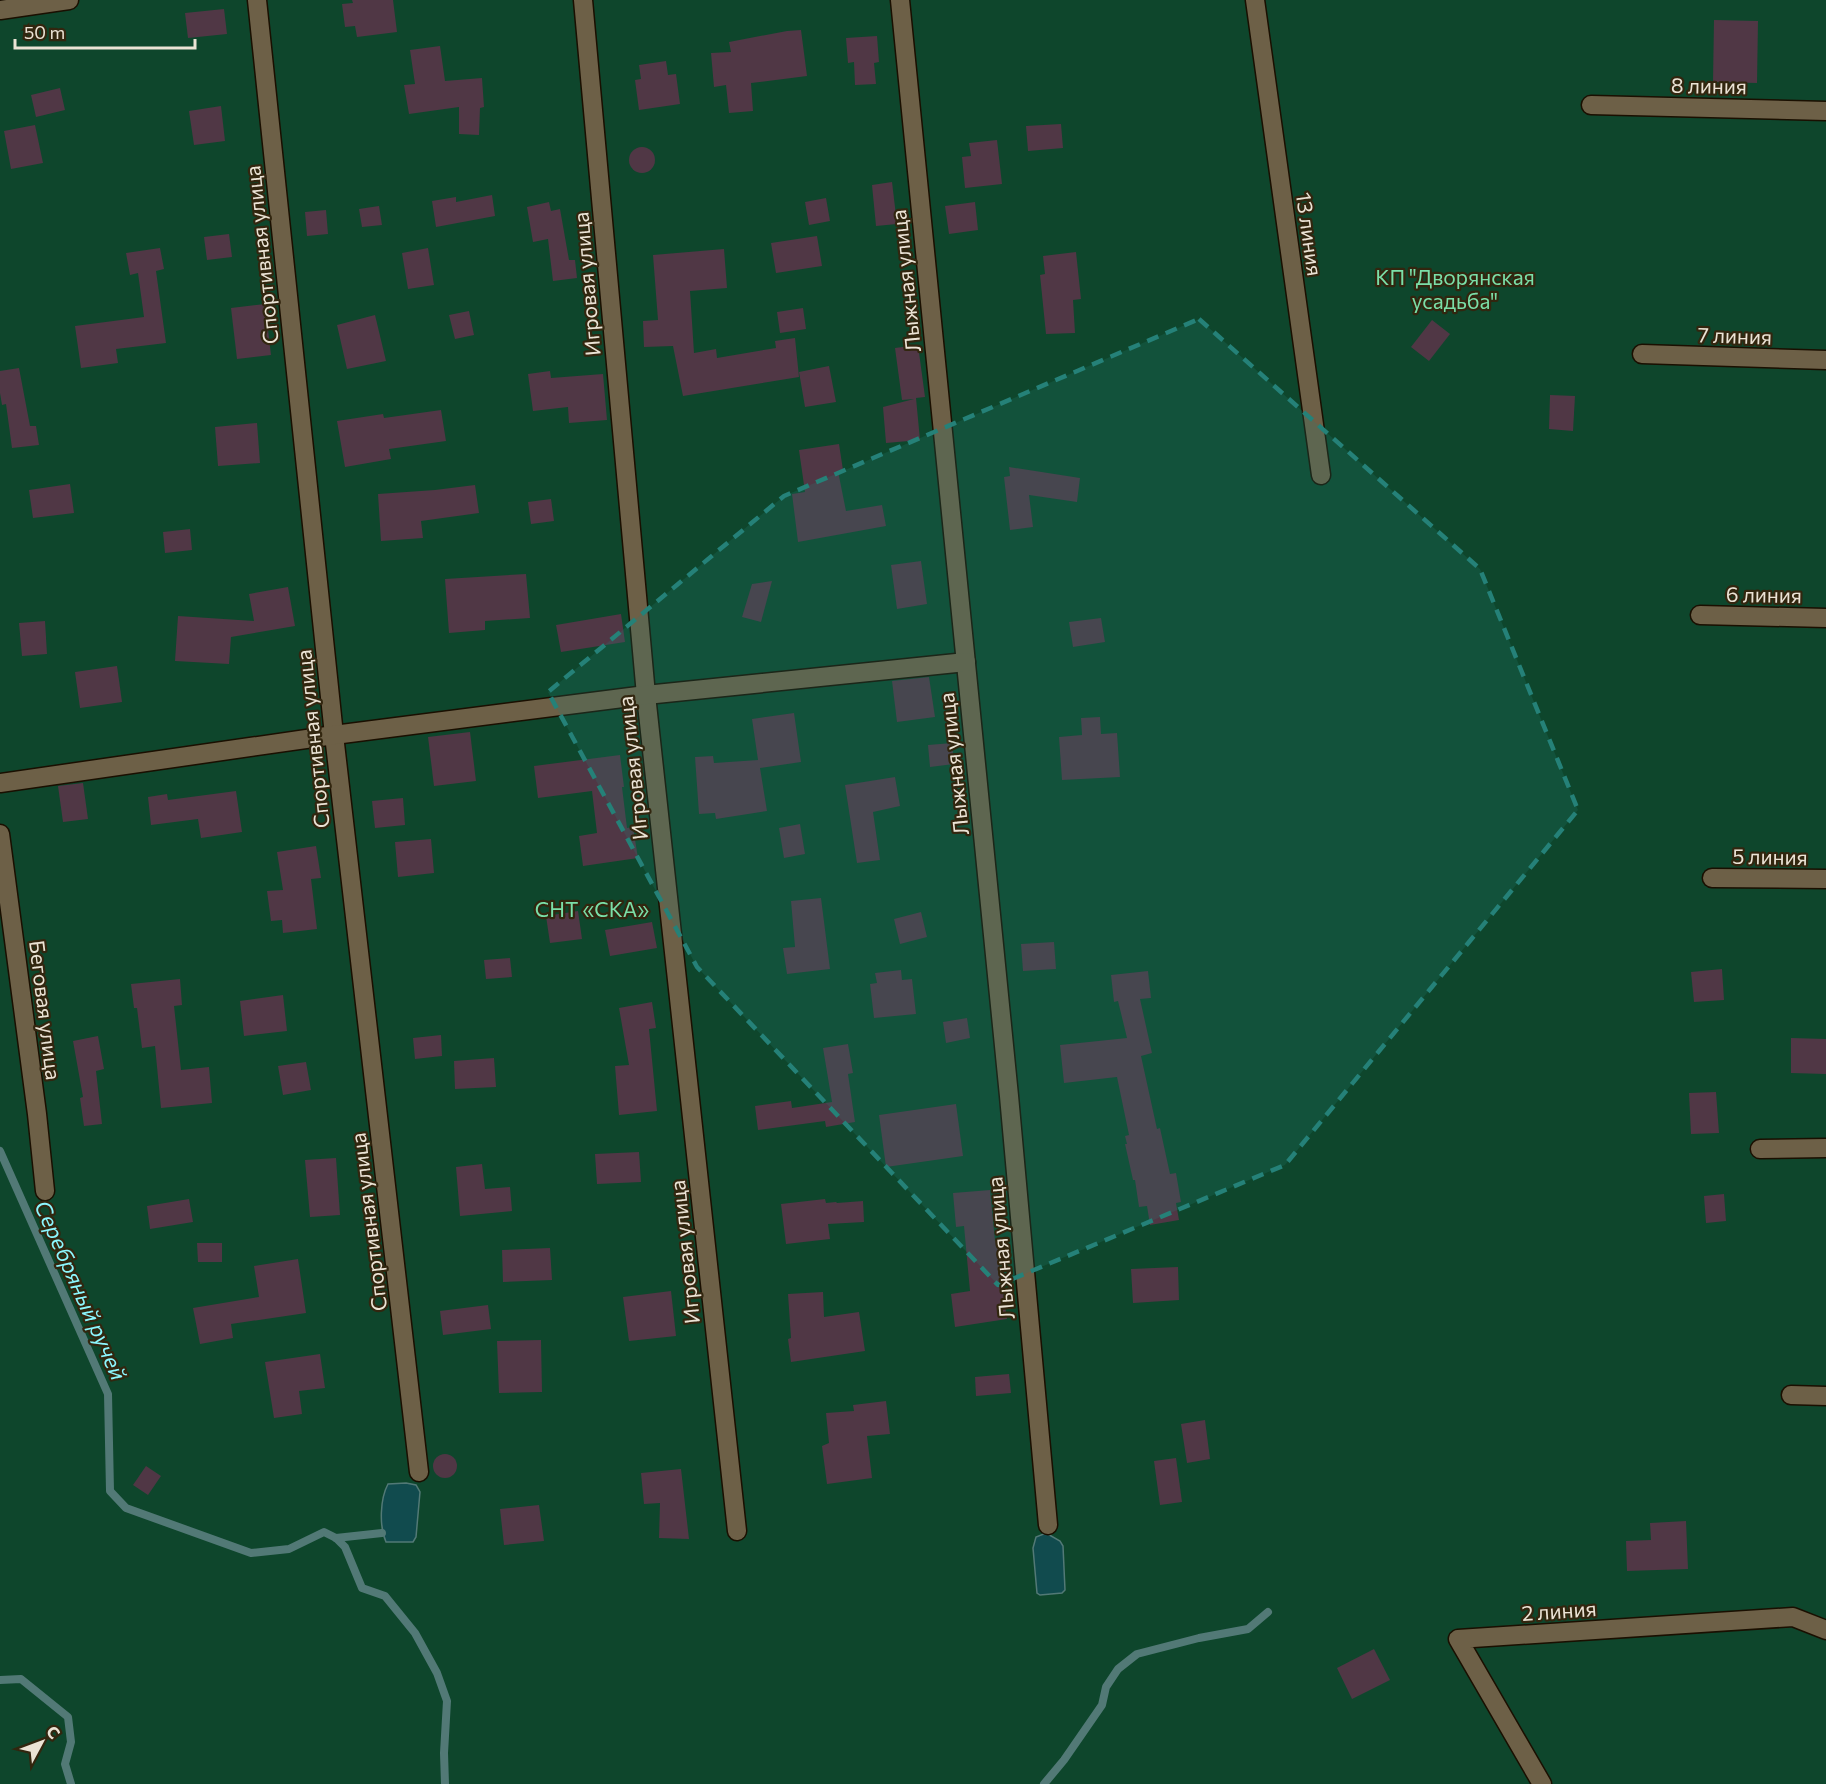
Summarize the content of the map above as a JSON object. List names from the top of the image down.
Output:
{
  "streets": {
    "street": [
      "8 линия",
      "13 линия",
      "Спортивная улица",
      "Лыжная улица",
      "Игровая улица",
      "7 линия",
      "6 линия",
      "5 линия",
      "Беговая улица",
      "2 линия"
    ]
  },
  "water": ["Серебряный ручей"],
  "parks": ["КП \"Дворянская усадьба\"", "СНТ «СКА»"],
  "scale_bar": "50 m",
  "north": "top right"
}
